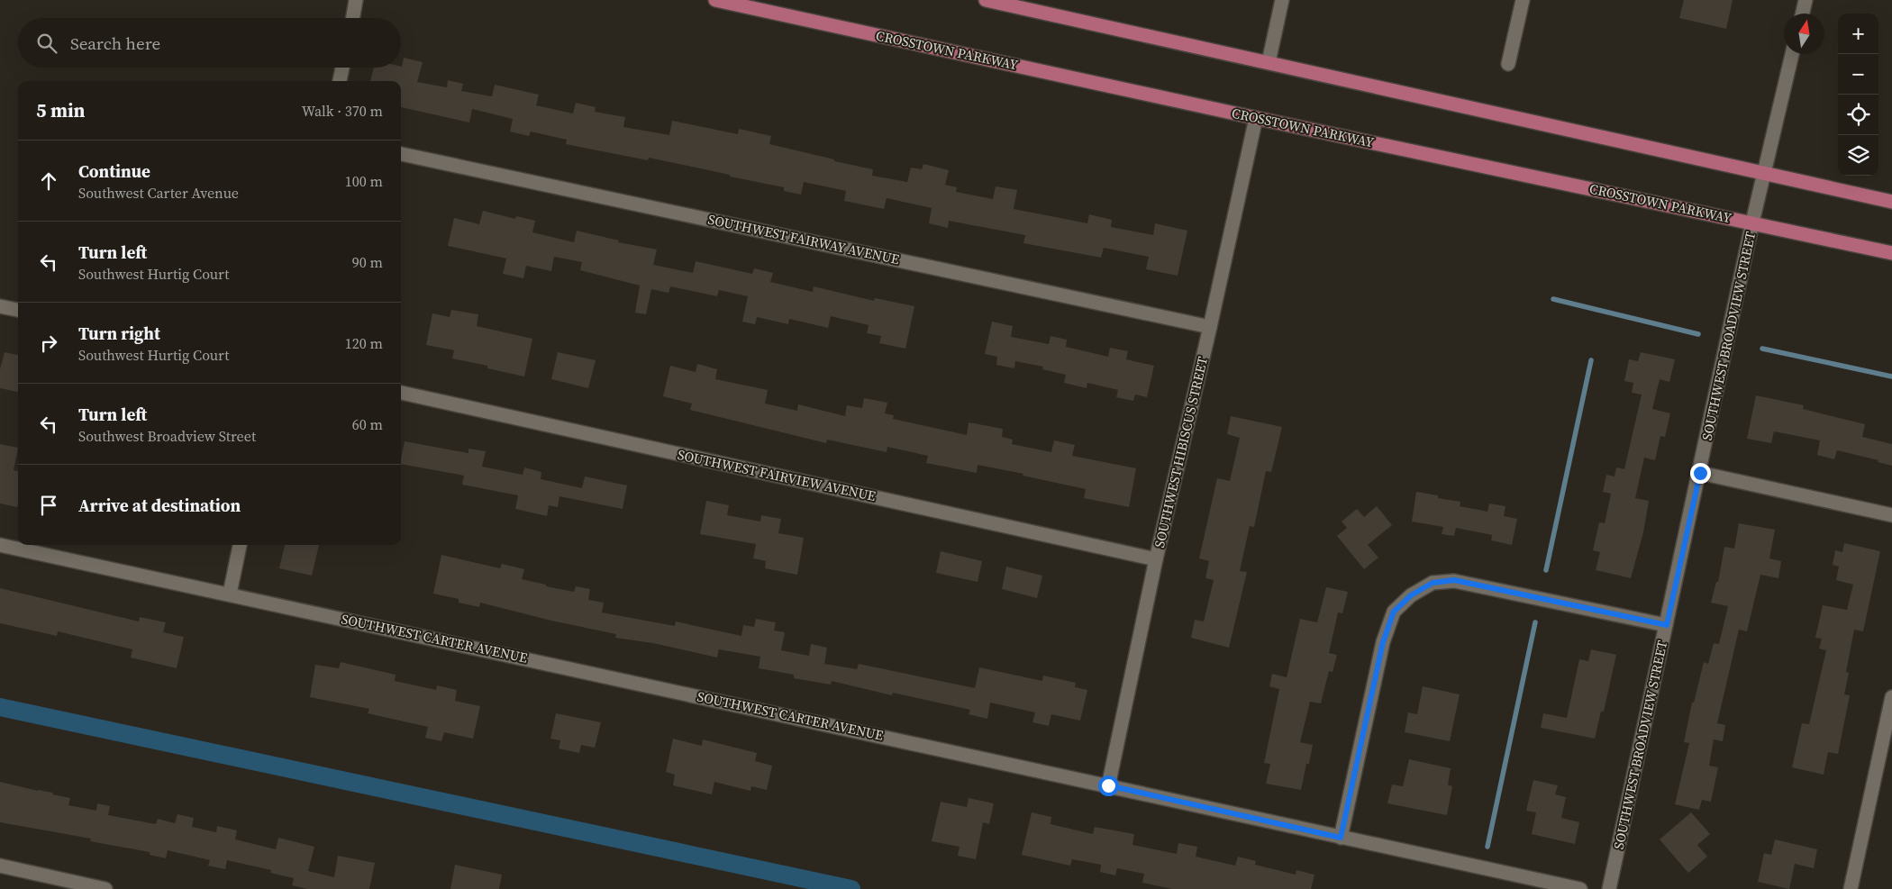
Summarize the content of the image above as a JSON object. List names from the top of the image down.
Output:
{
  "streets": {
    "main road": ["CROSSTOWN PARKWAY"],
    "street": [
      "SOUTHWEST FAIRWAY AVENUE",
      "SOUTHWEST BROADVIEW STREET",
      "SOUTHWEST HIBISCUS STREET",
      "SOUTHWEST FAIRVIEW AVENUE",
      "SOUTHWEST CARTER AVENUE"
    ]
  },
  "crossings": [
    ["CROSSTOWN PARKWAY", "SOUTHWEST BROADVIEW STREET"],
    ["CROSSTOWN PARKWAY", "SOUTHWEST HIBISCUS STREET"],
    ["SOUTHWEST FAIRWAY AVENUE", "SOUTHWEST HIBISCUS STREET"],
    ["SOUTHWEST HIBISCUS STREET", "SOUTHWEST FAIRVIEW AVENUE"],
    ["SOUTHWEST HIBISCUS STREET", "SOUTHWEST CARTER AVENUE"]
  ],
  "north": "top",
  "page": {
    "map_buttons": ["+", "−"],
    "search": "Search here",
    "heading": ["5 min", "Walk · 370 m"],
    "list": [
      ["Continue", "Southwest Carter Avenue", "100 m"],
      ["Turn left", "Southwest Hurtig Court", "90 m"],
      ["Turn right", "Southwest Hurtig Court", "120 m"],
      ["Turn left", "Southwest Broadview Street", "60 m"],
      "Arrive at destination"
    ]
  }
}
